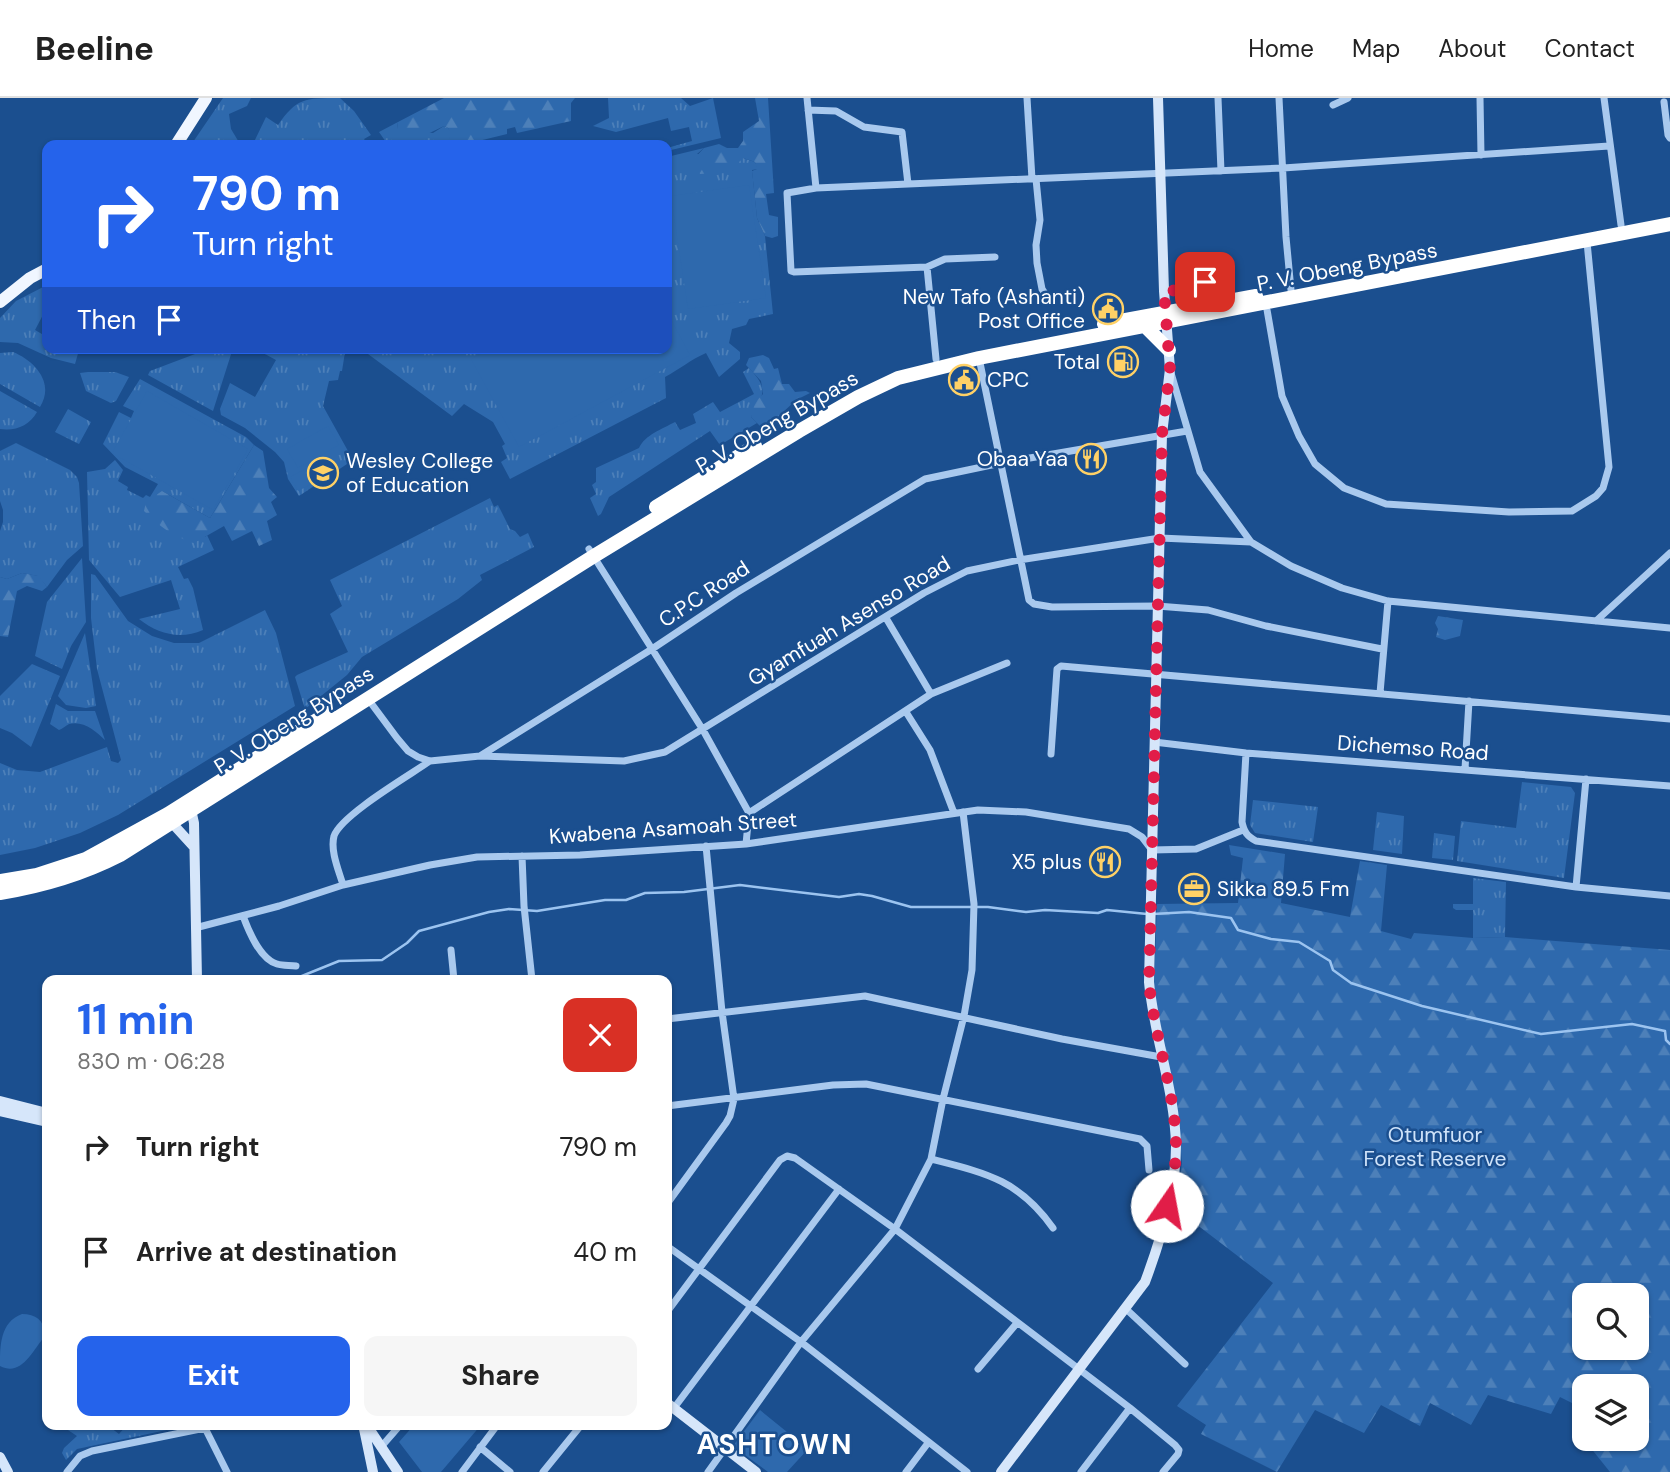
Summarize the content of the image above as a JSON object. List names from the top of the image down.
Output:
{
  "streets": {
    "highway": ["P. V. Obeng Bypass"],
    "street": [
      "C.P.C Road",
      "Gyamfuah Asenso Road",
      "Dichemso Road",
      "Kwabena Asamoah Street"
    ]
  },
  "districts": ["ASHTOWN"],
  "parks": ["Otumfuor Forest Reserve"],
  "places": {
    "public building": ["New Tafo (Ashanti) Post Office", "CPC"],
    "fuel station": ["Total"],
    "restaurant": ["Obaa Yaa", "X5 plus"],
    "school or university": ["Wesley College of Education"],
    "office": ["Sikka 89.5 Fm"]
  },
  "page": {
    "header": "Beeline",
    "nav": [
      "Home",
      "Map",
      "About",
      "Contact"
    ],
    "turn": ["790 m", "Turn right"],
    "then": "Then",
    "heading": ["11 min", "830 m · 06:28"],
    "list": [
      {
        "name": "Turn right",
        "value": "790 m"
      },
      {
        "name": "Arrive at destination",
        "value": "40 m"
      }
    ],
    "buttons": ["Exit", "Share"]
  }
}
